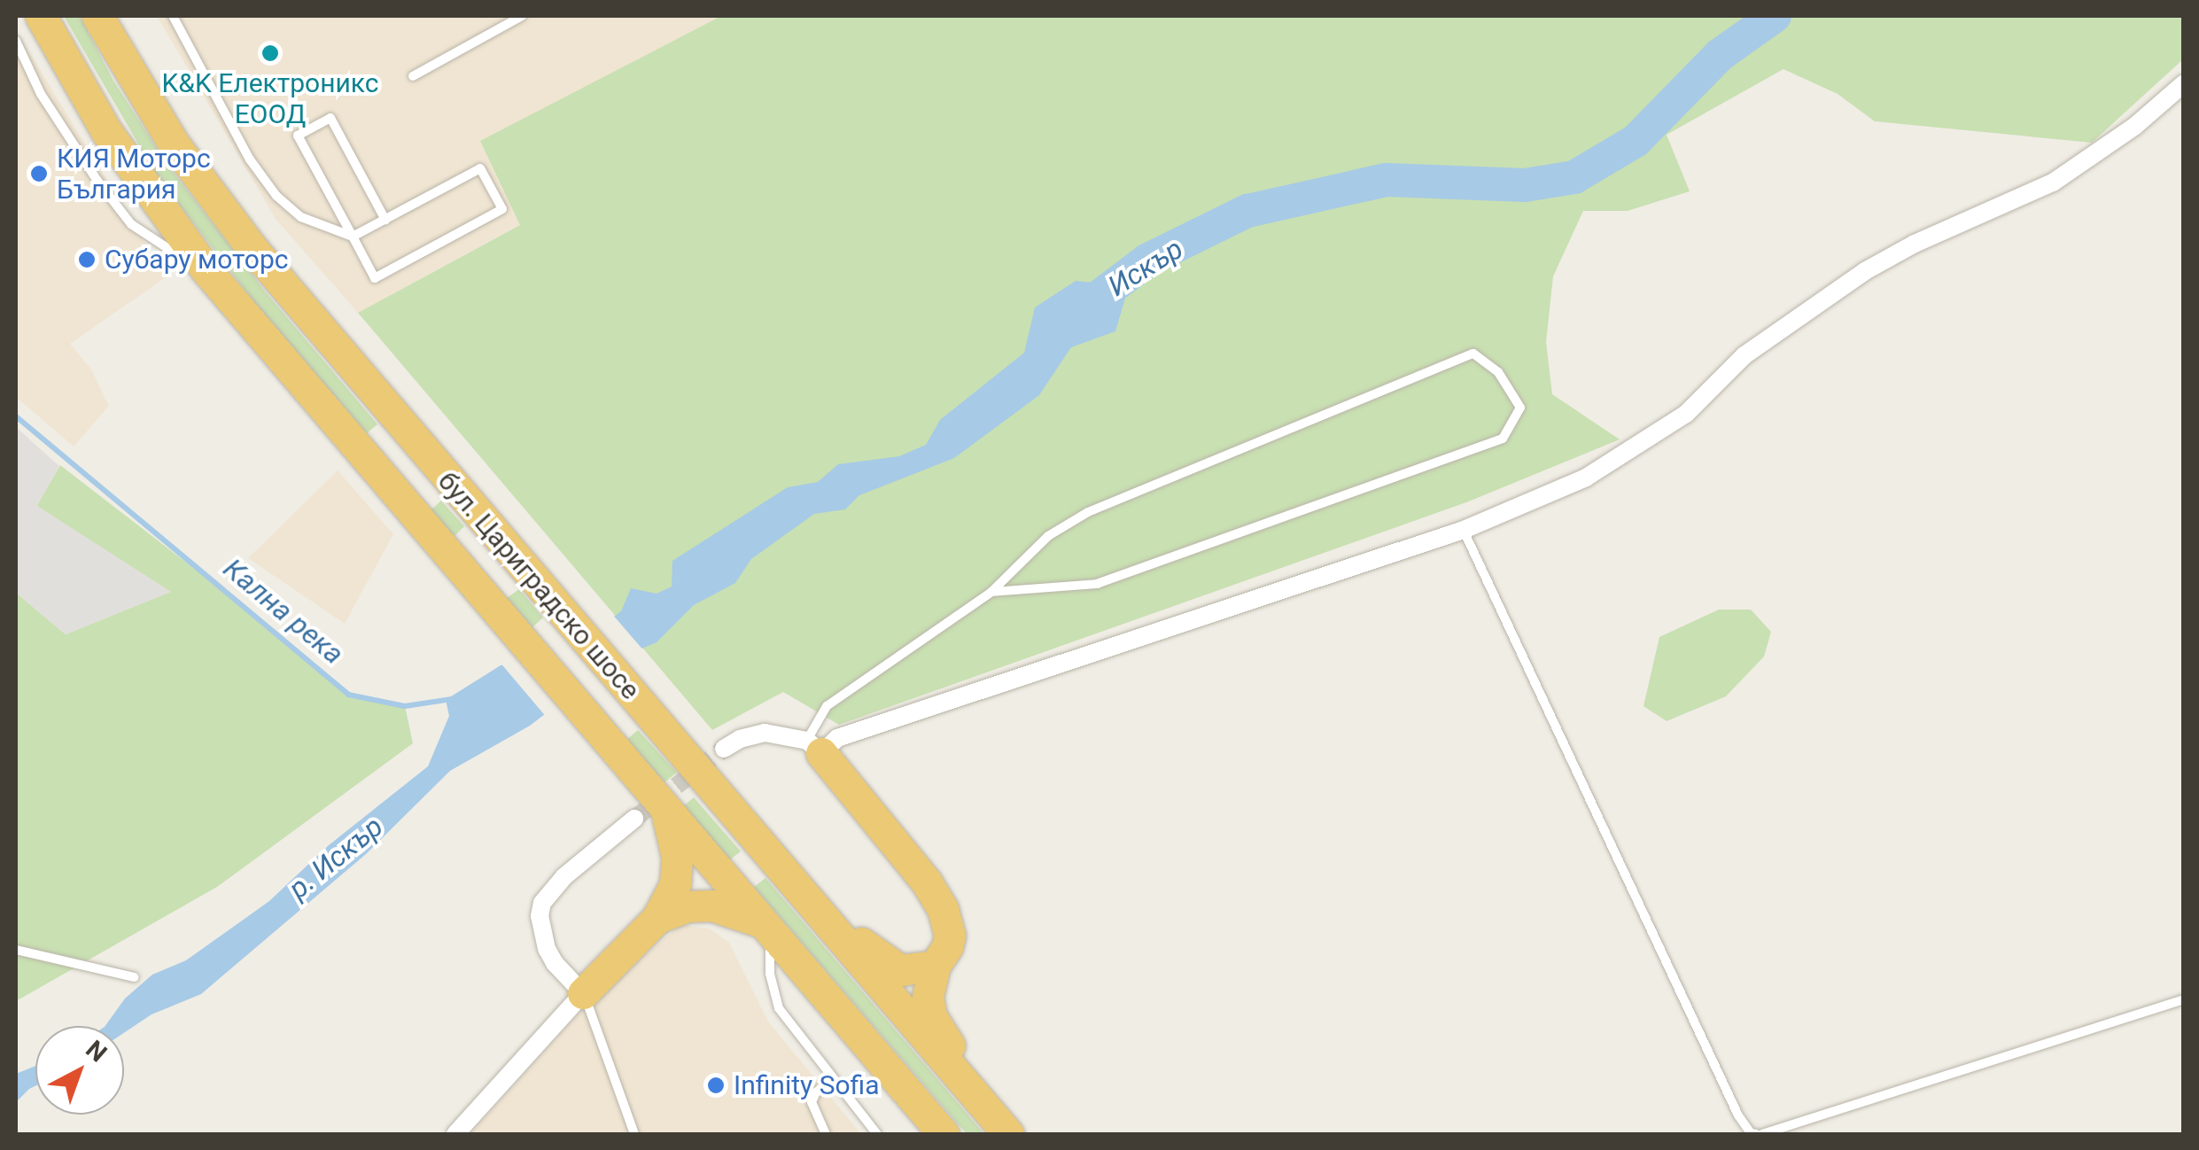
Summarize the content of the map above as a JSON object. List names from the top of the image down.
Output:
{
  "streets": {
    "highway": ["бул. Цариградско шосе"]
  },
  "water": ["Искър", "Кална река", "р. Искър"],
  "places": [
    "K&K Електроникс ЕООД",
    "КИЯ Моторс България",
    "Субару моторс",
    "Infinity Sofia"
  ],
  "north": "top right"
}
